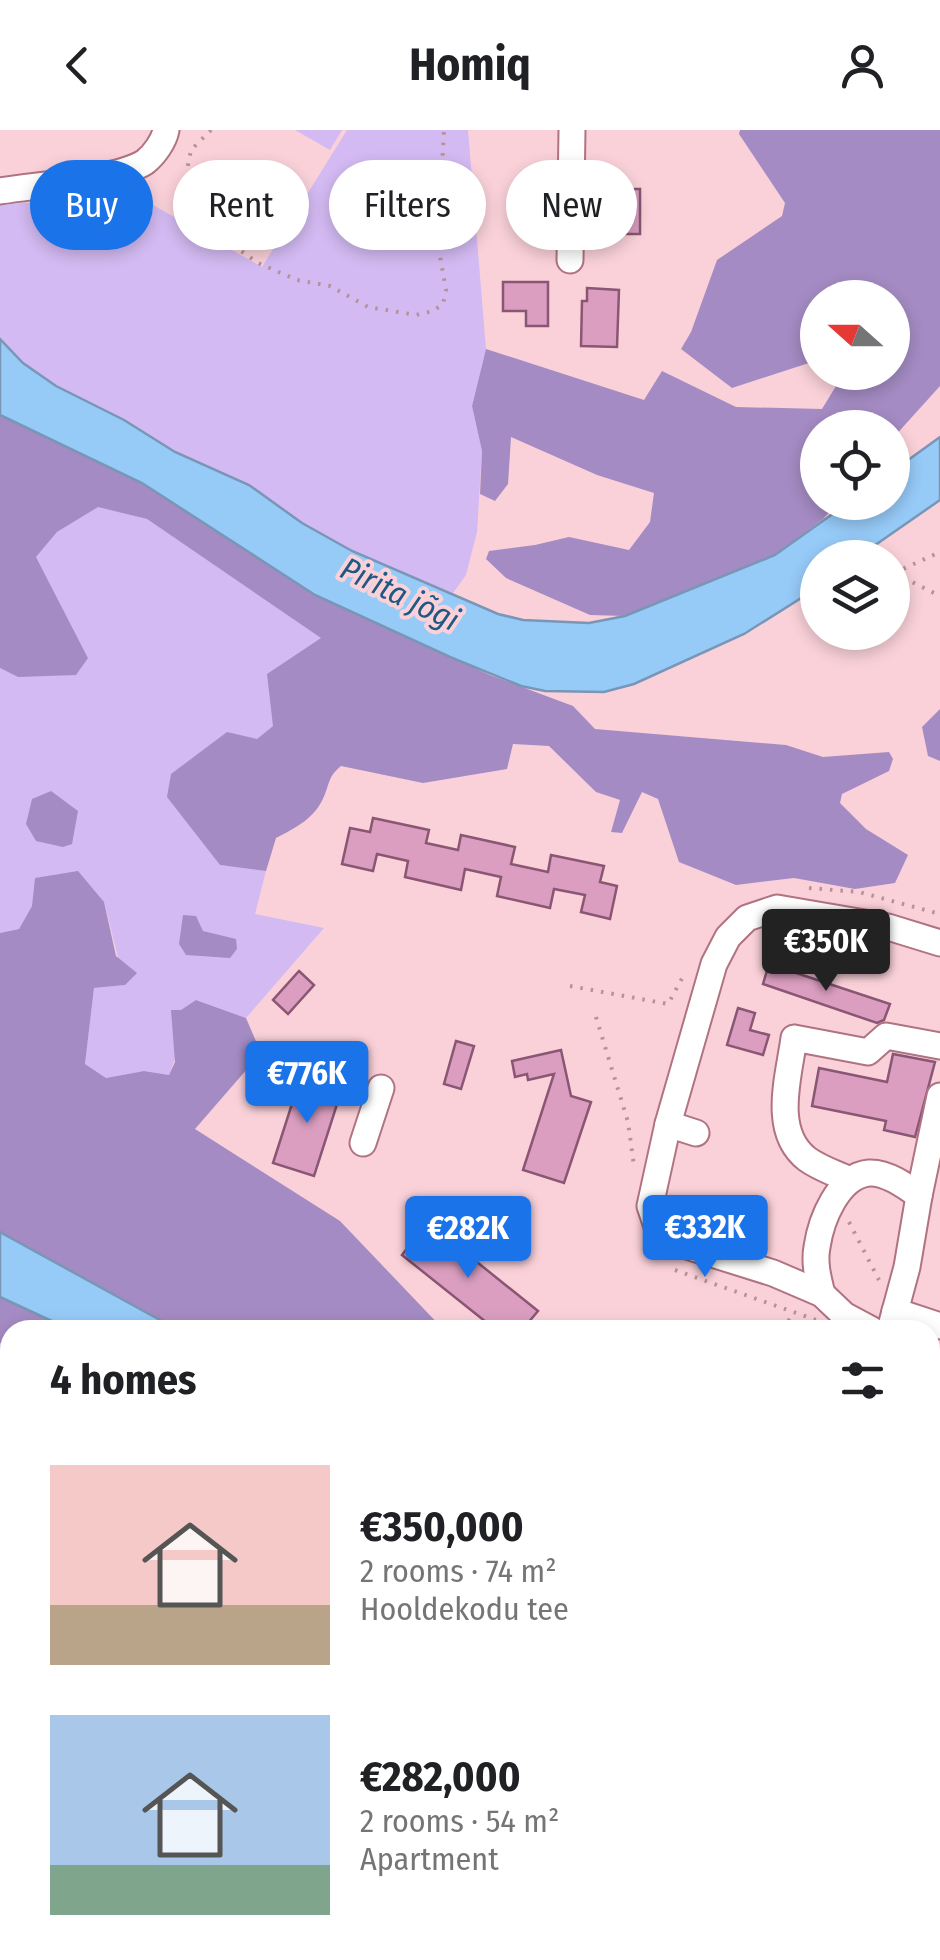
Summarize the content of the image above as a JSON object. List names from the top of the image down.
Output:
{
  "water": ["Pirita jõgi"],
  "north": "left",
  "page": {
    "header": "Homiq",
    "chip": [
      "Buy",
      "Rent",
      "Filters",
      "New"
    ],
    "price": [
      "€350K",
      "€776K",
      "€332K",
      "€282K"
    ],
    "heading": "4 homes",
    "list": [
      {
        "name": "€350,000",
        "note": "2 rooms · 74 m² · Hooldekodu tee"
      },
      {
        "name": "€282,000",
        "note": "2 rooms · 54 m² · Apartment"
      }
    ]
  }
}
